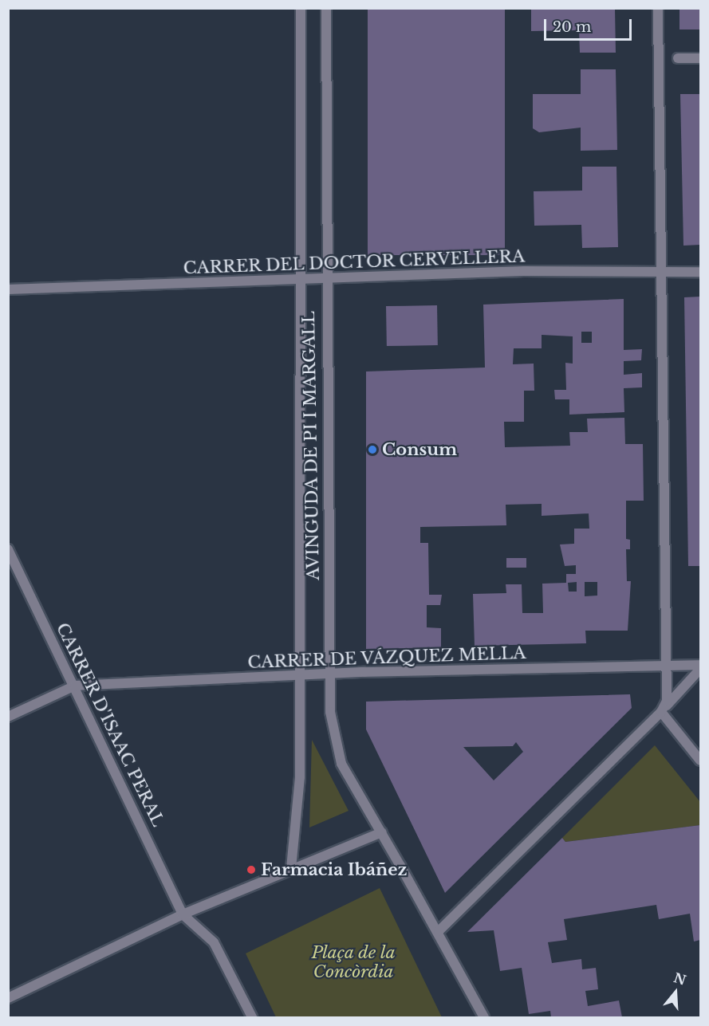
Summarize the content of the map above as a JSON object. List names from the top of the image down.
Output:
{
  "streets": {
    "street": [
      "CARRER DEL DOCTOR CERVELLERA",
      "AVINGUDA DE PI I MARGALL",
      "CARRER DE VÁZQUEZ MELLA",
      "CARRER D'ISAAC PERAL"
    ]
  },
  "crossings": [
    ["CARRER DEL DOCTOR CERVELLERA", "AVINGUDA DE PI I MARGALL"],
    ["AVINGUDA DE PI I MARGALL", "CARRER DE VÁZQUEZ MELLA"],
    ["CARRER DE VÁZQUEZ MELLA", "CARRER D'ISAAC PERAL"]
  ],
  "parks": ["Plaça de la Concòrdia"],
  "places": ["Consum", "Farmacia Ibáñez"],
  "scale_bar": "20 m",
  "north": "top"
}
